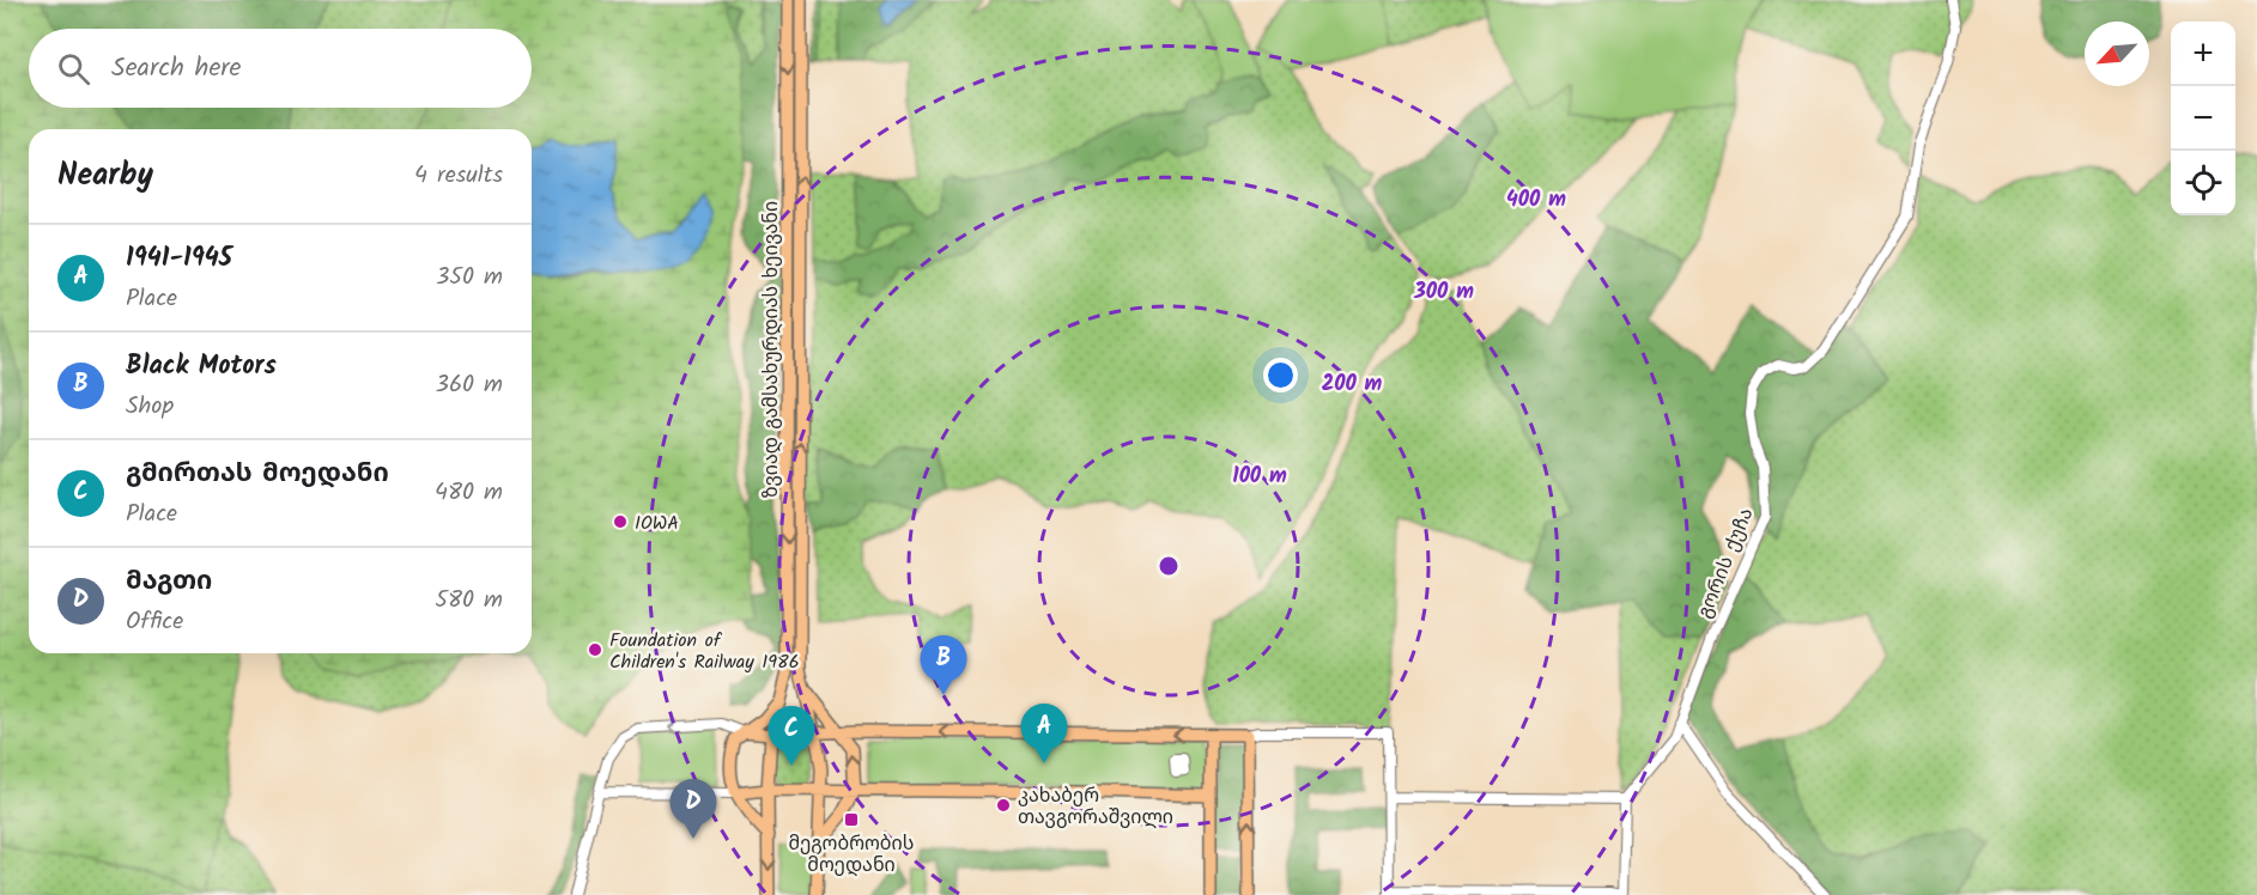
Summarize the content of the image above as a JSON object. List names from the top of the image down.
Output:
{
  "streets": {
    "main road": ["ზვიად გამსახურდიას ხეივანი"],
    "street": ["გორის ქუჩა"]
  },
  "places": {
    "other": ["IOWA", "Foundation of Children's Railway 1986", "კახაბერ თავგორაშვილი"],
    "transit": ["მეგობრობის მოედანი"]
  },
  "north": "bottom left",
  "page": {
    "map_buttons": ["+", "−"],
    "search": "Search here",
    "heading": ["Nearby", "4 results"],
    "list": [
      {
        "mark": "A",
        "name": "1941-1945",
        "note": "Place",
        "value": "350 m"
      },
      {
        "mark": "B",
        "name": "Black Motors",
        "note": "Shop",
        "value": "360 m"
      },
      {
        "mark": "C",
        "name": "გმირთას მოედანი",
        "note": "Place",
        "value": "480 m"
      },
      {
        "mark": "D",
        "name": "მაგთი",
        "note": "Office",
        "value": "580 m"
      }
    ],
    "pins": [
      "B",
      "A",
      "C",
      "D"
    ]
  },
  "rings": [
    "400 m",
    "300 m",
    "200 m",
    "100 m"
  ]
}
